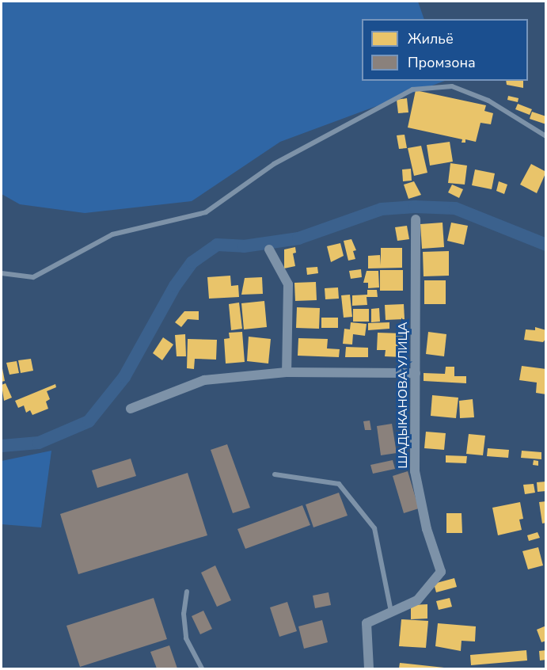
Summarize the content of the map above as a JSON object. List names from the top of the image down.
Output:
{
  "streets": {
    "street": ["ШАДЫКАНОВА УЛИЦА"]
  },
  "legend": ["Жильё", "Промзона"]
}
